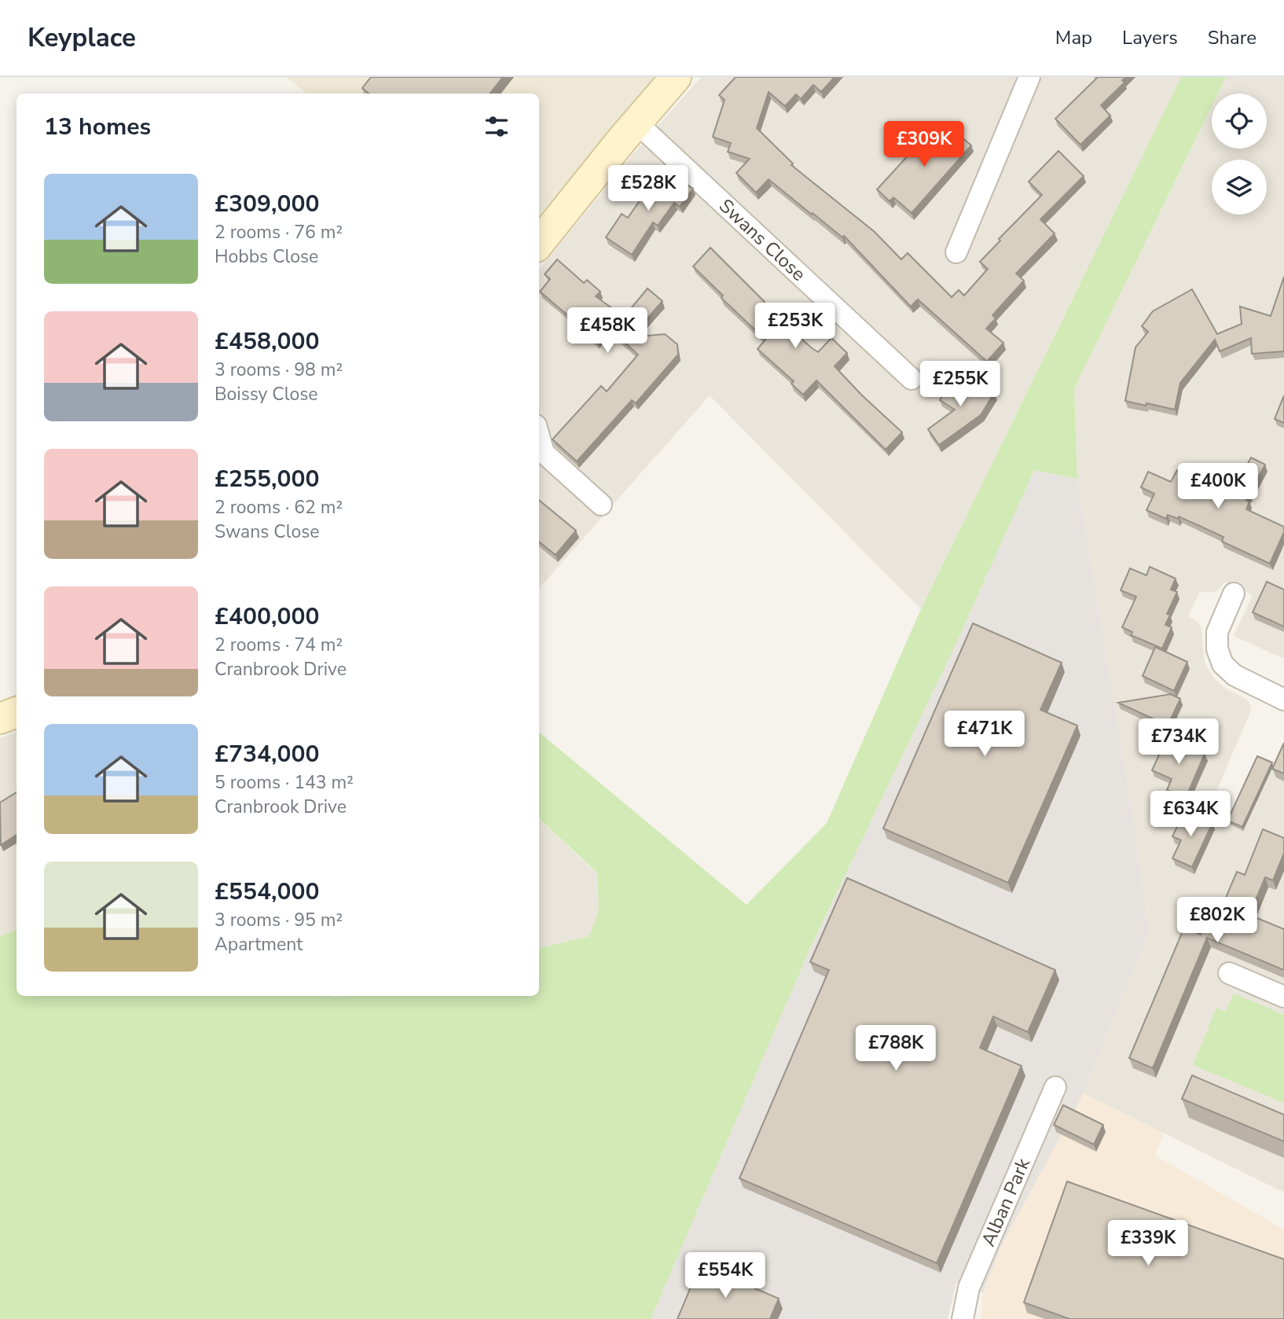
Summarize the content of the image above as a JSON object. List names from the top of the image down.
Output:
{
  "streets": {
    "street": ["Swans Close", "Alban Park"]
  },
  "page": {
    "header": "Keyplace",
    "nav": ["Map", "Layers", "Share"],
    "heading": "13 homes",
    "price": [
      "£309K",
      "£528K",
      "£253K",
      "£458K",
      "£255K",
      "£400K",
      "£471K",
      "£734K",
      "£634K",
      "£802K",
      "£788K",
      "£339K",
      "£554K"
    ],
    "list": [
      {
        "name": "£309,000",
        "note": "2 rooms · 76 m² · Hobbs Close"
      },
      {
        "name": "£458,000",
        "note": "3 rooms · 98 m² · Boissy Close"
      },
      {
        "name": "£255,000",
        "note": "2 rooms · 62 m² · Swans Close"
      },
      {
        "name": "£400,000",
        "note": "2 rooms · 74 m² · Cranbrook Drive"
      },
      {
        "name": "£734,000",
        "note": "5 rooms · 143 m² · Cranbrook Drive"
      },
      {
        "name": "£554,000",
        "note": "3 rooms · 95 m² · Apartment"
      }
    ]
  }
}
